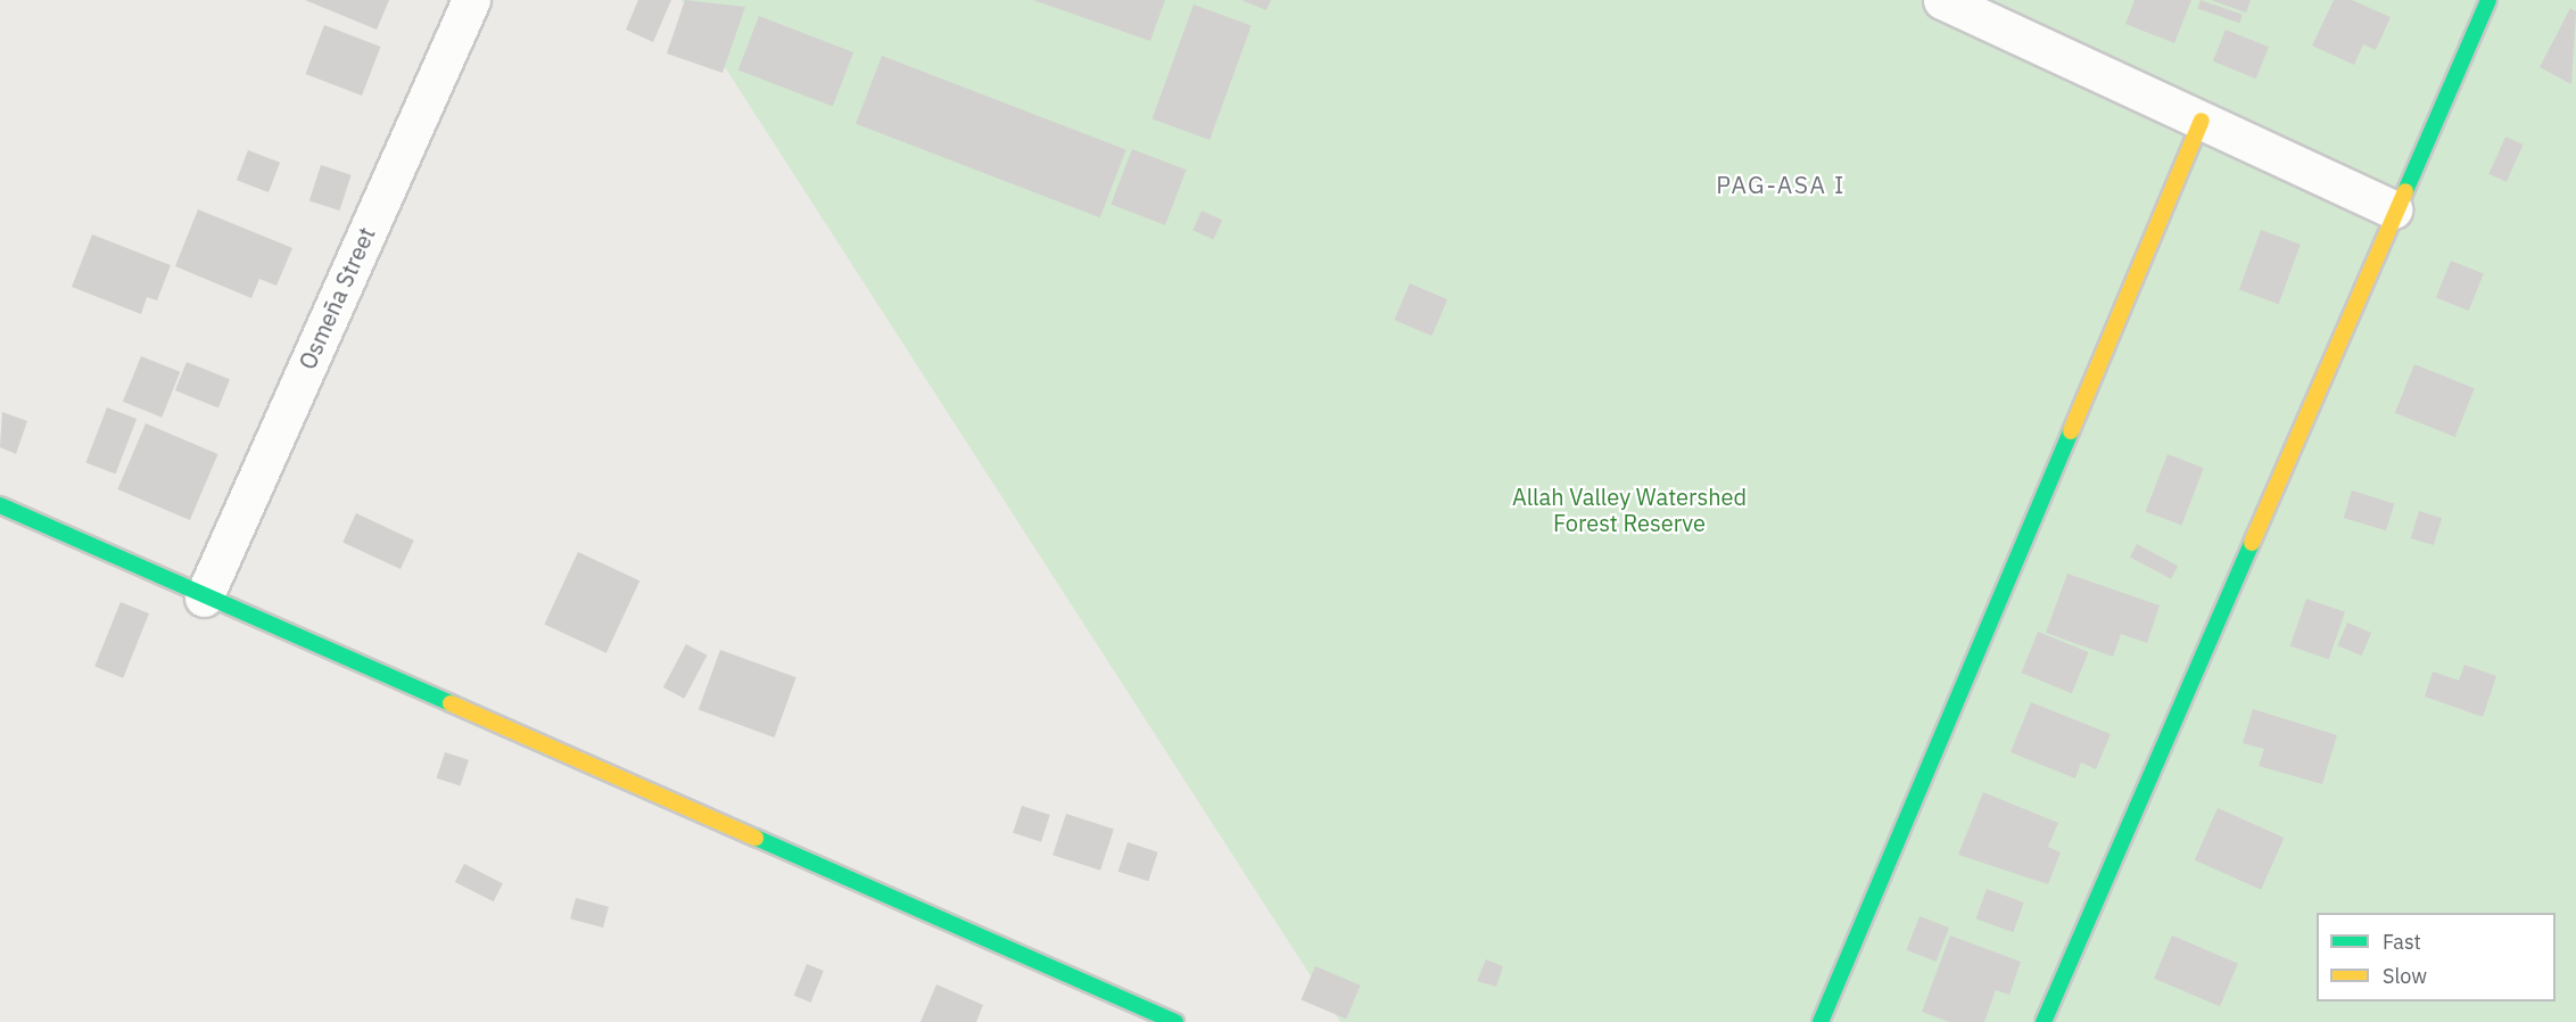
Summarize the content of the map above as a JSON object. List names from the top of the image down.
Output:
{
  "streets": {
    "street": ["Osmeña Street"]
  },
  "districts": ["PAG-ASA I"],
  "parks": ["Allah Valley Watershed Forest Reserve"],
  "legend": ["Fast", "Slow"]
}
